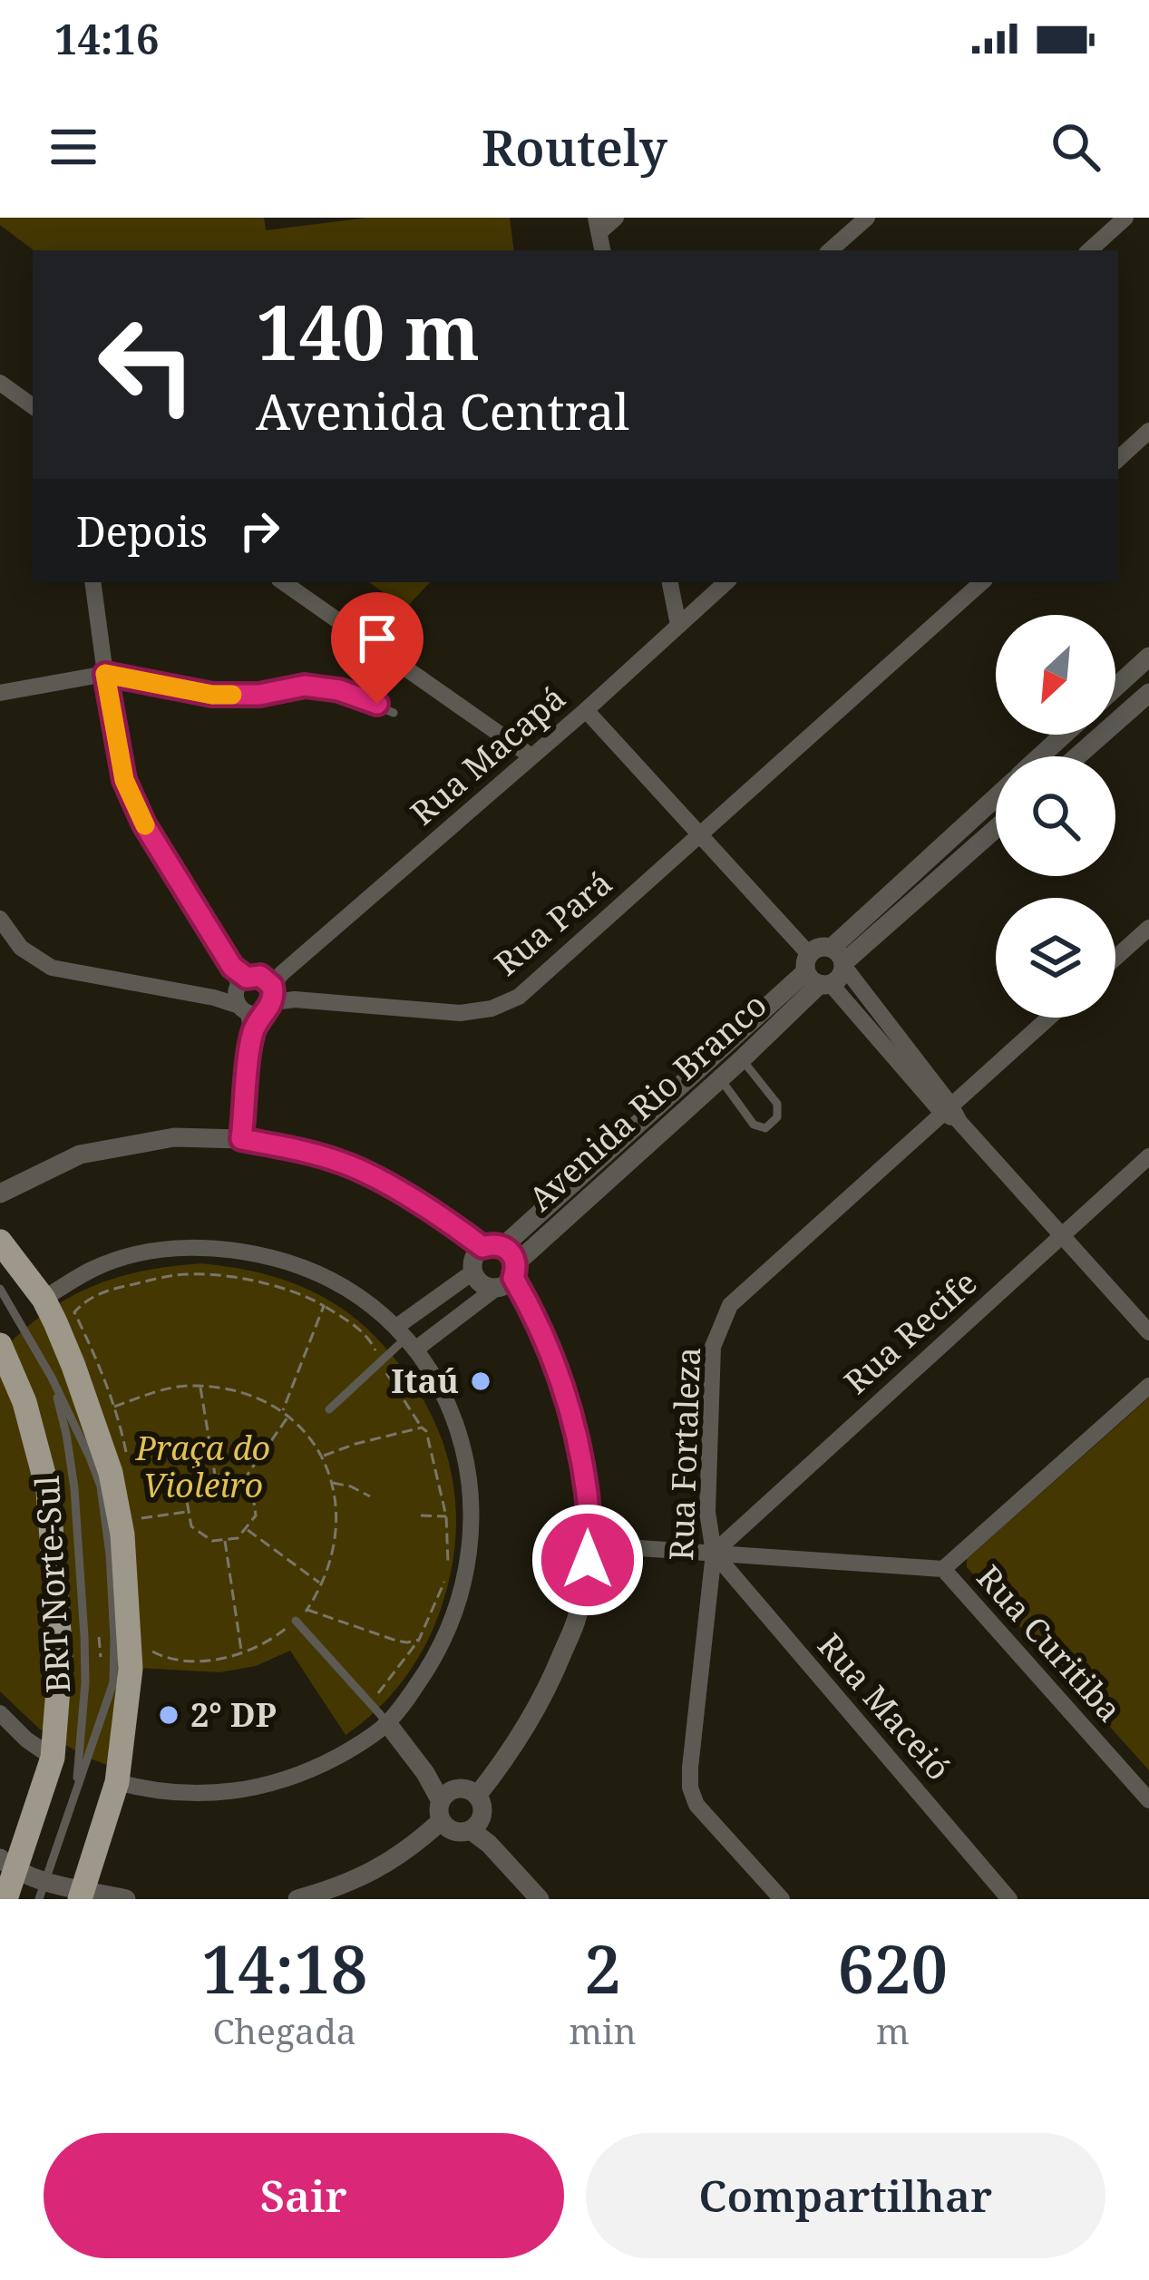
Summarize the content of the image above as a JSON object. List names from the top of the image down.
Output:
{
  "streets": {
    "street": [
      "Rua Macapá",
      "Rua Pará",
      "Avenida Rio Branco",
      "Rua Recife",
      "Rua Fortaleza",
      "Rua Curitiba",
      "Rua Maceió"
    ],
    "lane": ["BRT Norte-Sul"]
  },
  "crossings": [
    ["Rua Macapá", "Rua Pará"],
    ["Rua Recife", "Rua Fortaleza"],
    ["Rua Recife", "Rua Curitiba"],
    ["Rua Recife", "Rua Maceió"],
    ["Rua Fortaleza", "Rua Curitiba"],
    ["Rua Fortaleza", "Rua Maceió"],
    ["Rua Curitiba", "Rua Maceió"]
  ],
  "parks": ["Praça do Violeiro"],
  "places": ["Itaú", "2° DP"],
  "north": "bottom left",
  "page": {
    "status": "14:16",
    "header": "Routely",
    "turn": ["140 m", "Avenida Central"],
    "then": "Depois",
    "eta": [
      "14:18",
      "Chegada",
      "2",
      "min",
      "620",
      "m"
    ],
    "buttons": ["Sair", "Compartilhar"]
  }
}
